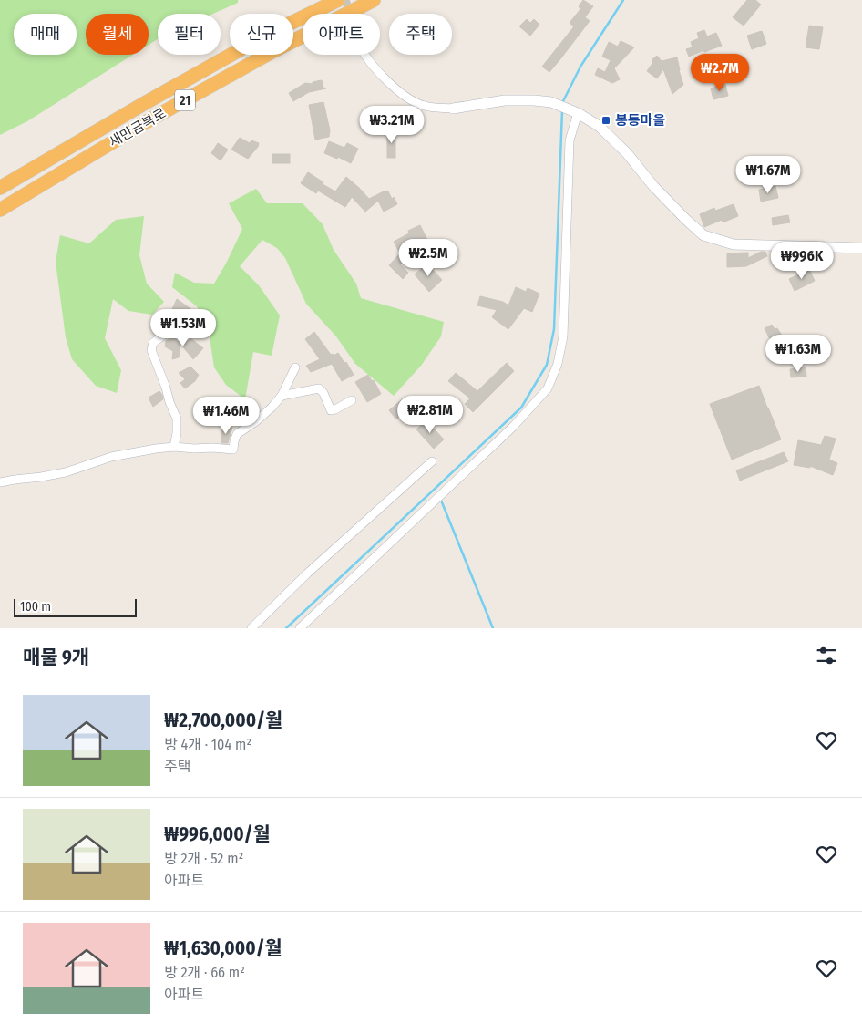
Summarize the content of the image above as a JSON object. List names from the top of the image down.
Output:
{
  "streets": {
    "highway": ["21", "새만금북로"]
  },
  "places": {
    "transit": ["봉동마을"]
  },
  "scale_bar": "100 m",
  "page": {
    "chip": [
      "매매",
      "월세",
      "필터",
      "신규",
      "아파트",
      "주택"
    ],
    "price": [
      "₩2.7M",
      "₩3.21M",
      "₩1.67M",
      "₩2.5M",
      "₩996K",
      "₩1.53M",
      "₩1.63M",
      "₩2.81M",
      "₩1.46M"
    ],
    "scale": "100 m",
    "heading": "매물 9개",
    "list": [
      {
        "name": "₩2,700,000/월",
        "note": "방 4개 · 104 m² · 주택"
      },
      {
        "name": "₩996,000/월",
        "note": "방 2개 · 52 m² · 아파트"
      },
      {
        "name": "₩1,630,000/월",
        "note": "방 2개 · 66 m² · 아파트"
      }
    ]
  }
}
